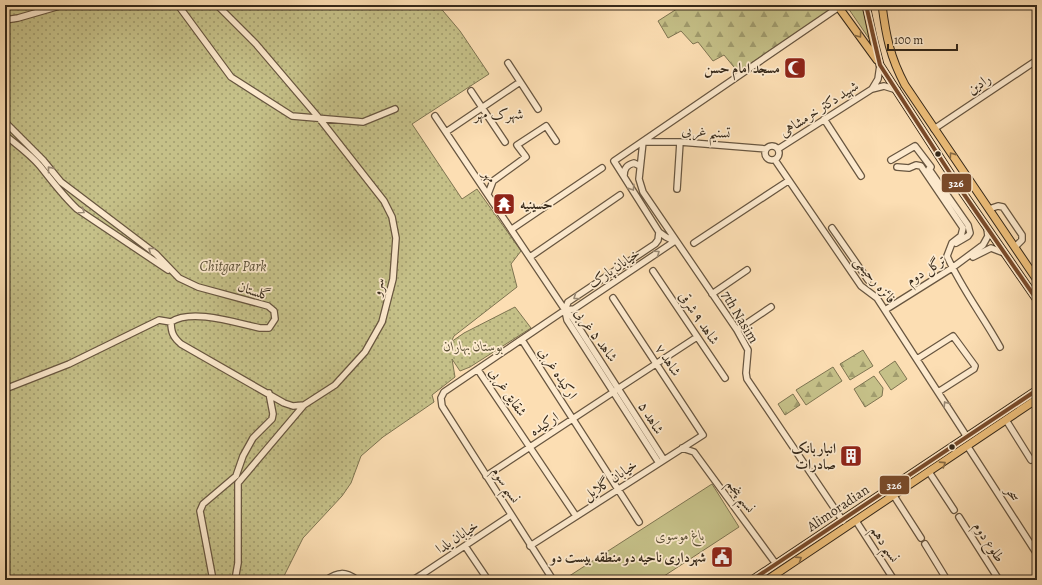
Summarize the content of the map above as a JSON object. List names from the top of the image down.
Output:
{
  "streets": {
    "main road": ["Alimoradian"],
    "street": [
      "رادین",
      "شهید دکتر خرمشاهی",
      "تسنیم غربی",
      "مهر",
      "خیابان پارک",
      "ترگل دوم",
      "فائزه رحیمی",
      "سرو",
      "گلستان",
      "7th Nasim",
      "شاهد ۹ شرقی",
      "شاهد ۵ غربی",
      "شاهد ۷",
      "ارکیده غربی",
      "شقایق غربی",
      "شاهد ۵",
      "ارکیده",
      "خیابان گلایل",
      "نسیم سوم",
      "سحر",
      "نسیم پنجم",
      "خیابان یلدا",
      "طلوع دوم",
      "نسیم دهم"
    ]
  },
  "crossings": [
    ["شهید دکتر خرمشاهی", "تسنیم غربی"],
    ["شهید دکتر خرمشاهی", "فائزه رحیمی"],
    ["تسنیم غربی", "فائزه رحیمی"],
    ["تسنیم غربی", "7th Nasim"],
    ["مهر", "خیابان پارک"],
    ["مهر", "شاهد ۵ غربی"],
    ["خیابان پارک", "7th Nasim"],
    ["خیابان پارک", "شاهد ۵ غربی"],
    ["خیابان پارک", "ارکیده غربی"],
    ["خیابان پارک", "شقایق غربی"],
    ["خیابان پارک", "نسیم سوم"],
    ["ترگل دوم", "فائزه رحیمی"],
    ["فائزه رحیمی", "Alimoradian"],
    ["7th Nasim", "Alimoradian"],
    ["شاهد ۹ شرقی", "ارکیده"],
    ["شاهد ۵ غربی", "شاهد ۵"],
    ["شاهد ۵ غربی", "ارکیده"],
    ["شاهد ۷", "ارکیده"],
    ["شاهد ۷", "خیابان گلایل"],
    ["ارکیده غربی", "ارکیده"],
    ["ارکیده غربی", "خیابان گلایل"],
    ["شقایق غربی", "ارکیده"],
    ["شقایق غربی", "خیابان گلایل"],
    ["شاهد ۵", "ارکیده"],
    ["شاهد ۵", "خیابان گلایل"],
    ["ارکیده", "نسیم سوم"],
    ["خیابان گلایل", "نسیم سوم"],
    ["خیابان گلایل", "نسیم پنجم"],
    ["نسیم سوم", "خیابان یلدا"],
    ["سحر", "Alimoradian"],
    ["نسیم پنجم", "Alimoradian"],
    ["Alimoradian", "نسیم دهم"]
  ],
  "districts": ["شهرک مهر"],
  "parks": ["Chitgar Park", "بوستان بهاران", "باغ موسوی"],
  "places": {
    "mosque": ["مسجد امام حسن"],
    "temple": ["حسینیه"],
    "building": ["انبار بانک صادرات"],
    "public building": ["شهرداری ناحیه دو منطقه بیست دو"]
  },
  "lines": ["transit line 326"],
  "scale_bar": "100 m"
}
